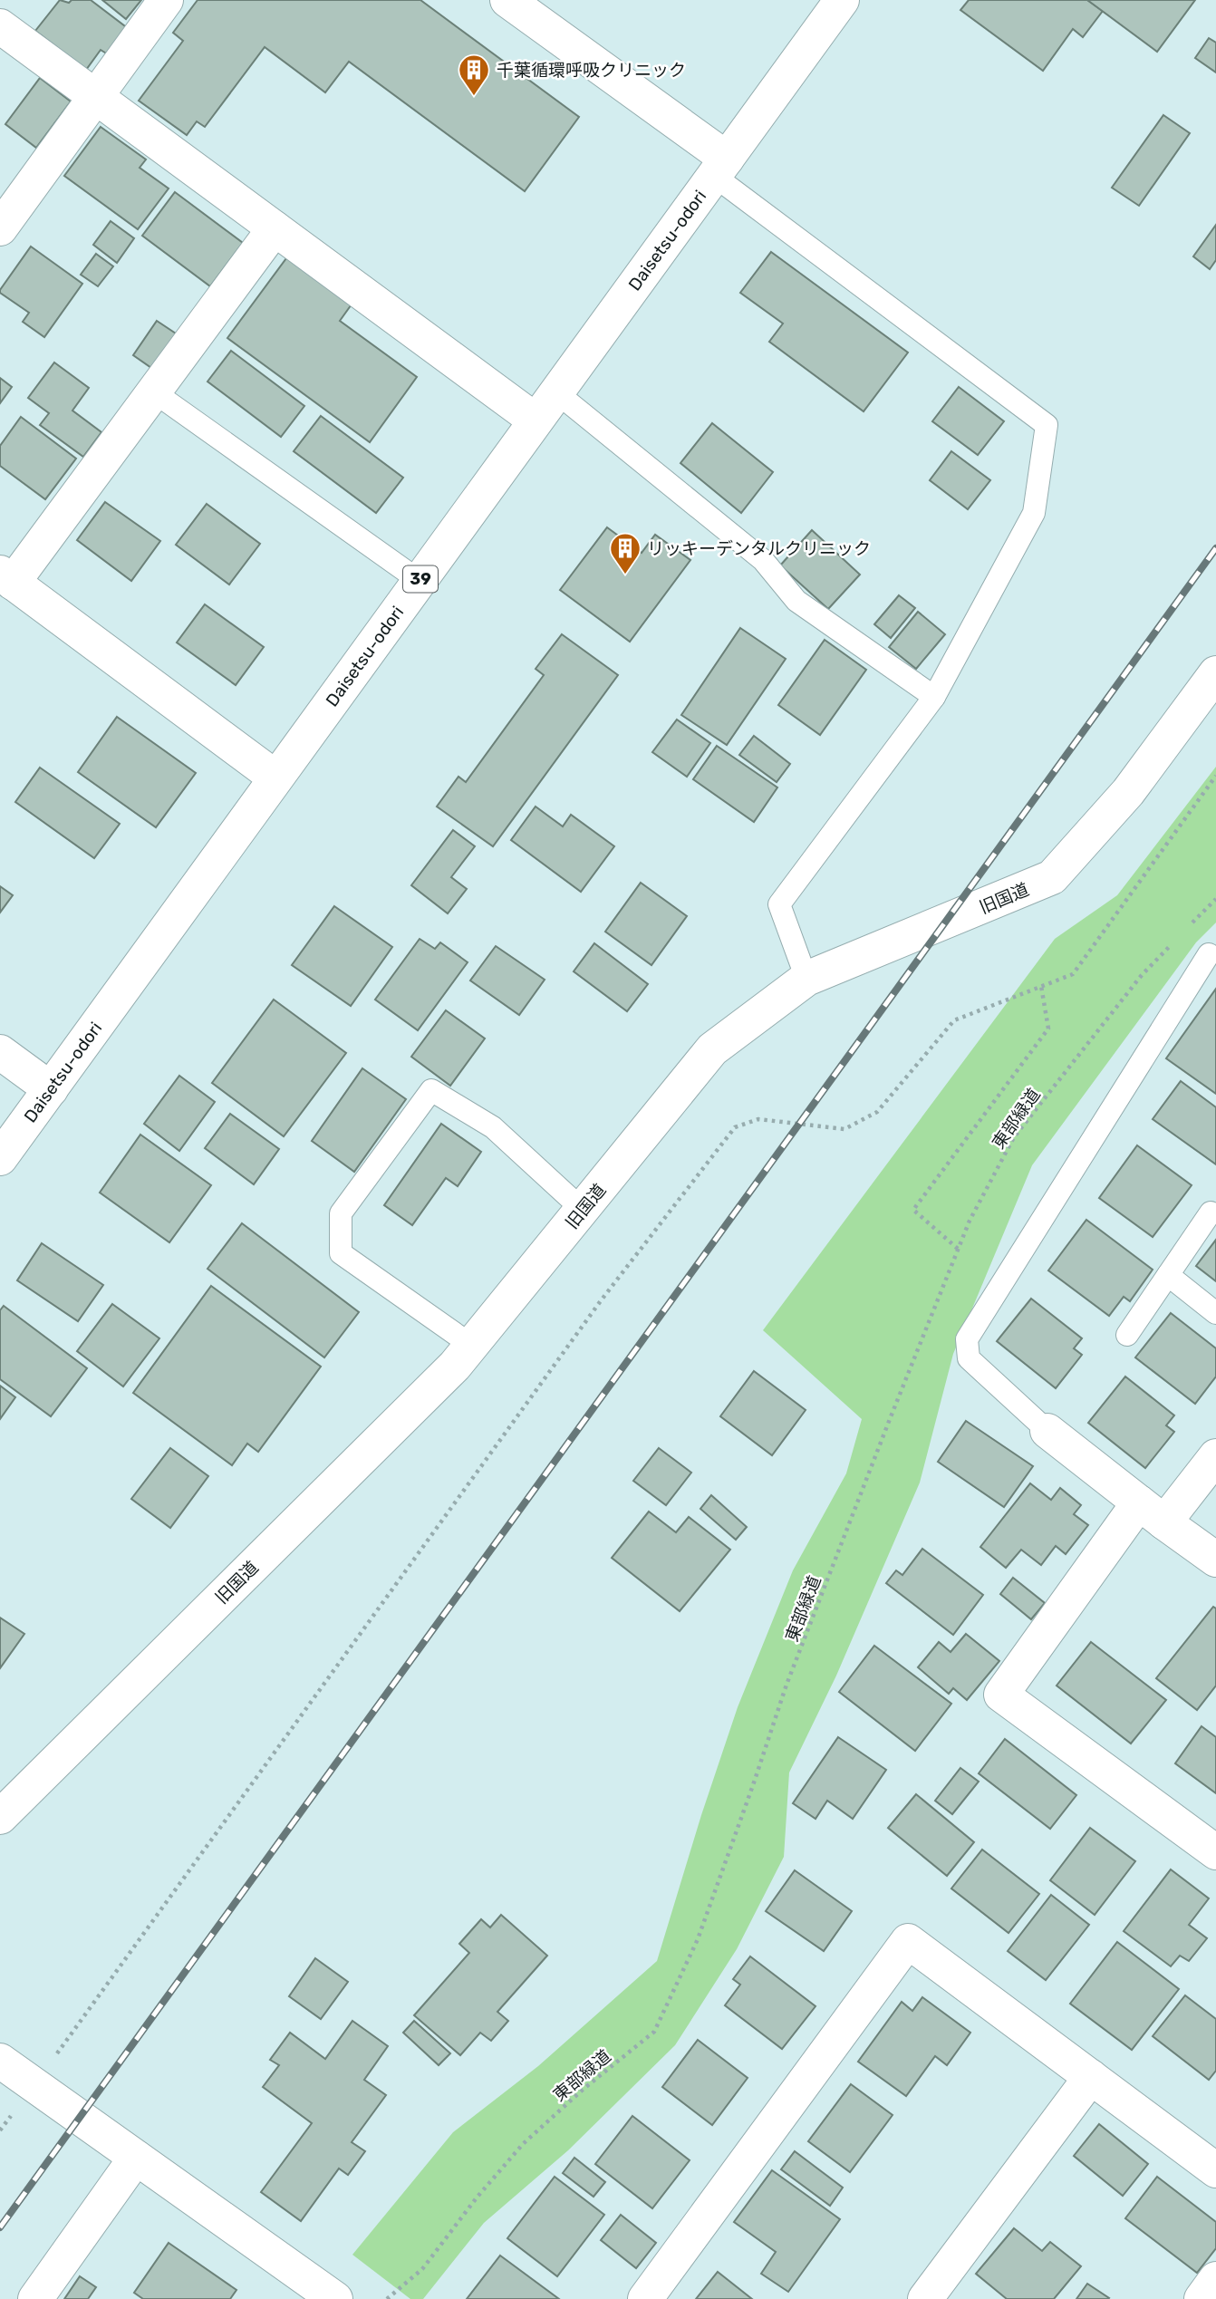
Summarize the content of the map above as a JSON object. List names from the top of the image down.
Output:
{
  "streets": {
    "main road": ["Daisetsu-odori", "39", "旧国道"],
    "path": ["東部緑道"]
  },
  "places": {
    "building": ["千葉循環呼吸クリニック", "リッキーデンタルクリニック"]
  }
}
